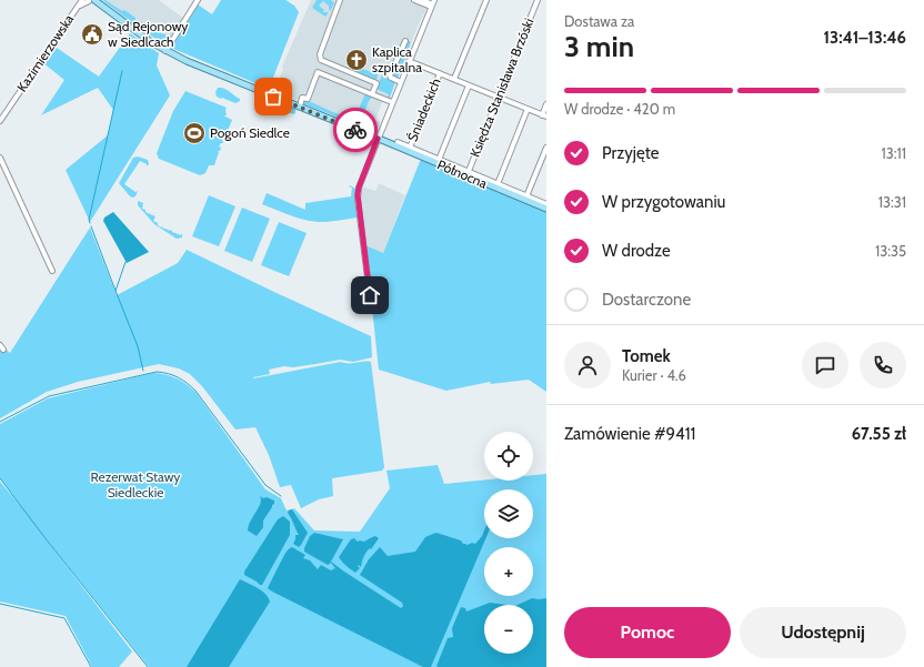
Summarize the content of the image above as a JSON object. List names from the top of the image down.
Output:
{
  "streets": {
    "main road": ["Północna"],
    "street": ["Kazimierzowska", "Księdza Stanisława Brzóski", "Śniadeckich"]
  },
  "crossings": [
    ["Księdza Stanisława Brzóski", "Północna"],
    ["Śniadeckich", "Północna"]
  ],
  "parks": ["Rezerwat Stawy Siedleckie"],
  "places": {
    "public building": ["Sąd Rejonowy w Siedlcach"],
    "church": ["Kaplica szpitalna"],
    "sports": ["Pogoń Siedlce"]
  },
  "page": {
    "heading": ["3 min", "Dostawa za", "13:41–13:46"],
    "panel": [
      "Tomek",
      "Kurier · 4.6",
      "Zamówienie #9411",
      "67.55 zł"
    ],
    "bar": "W drodze · 420 m",
    "list": [
      ["Przyjęte", "13:11"],
      ["W przygotowaniu", "13:31"],
      ["W drodze", "13:35"],
      "Dostarczone"
    ],
    "map_buttons": ["+", "−"],
    "buttons": ["Pomoc", "Udostępnij"]
  }
}
